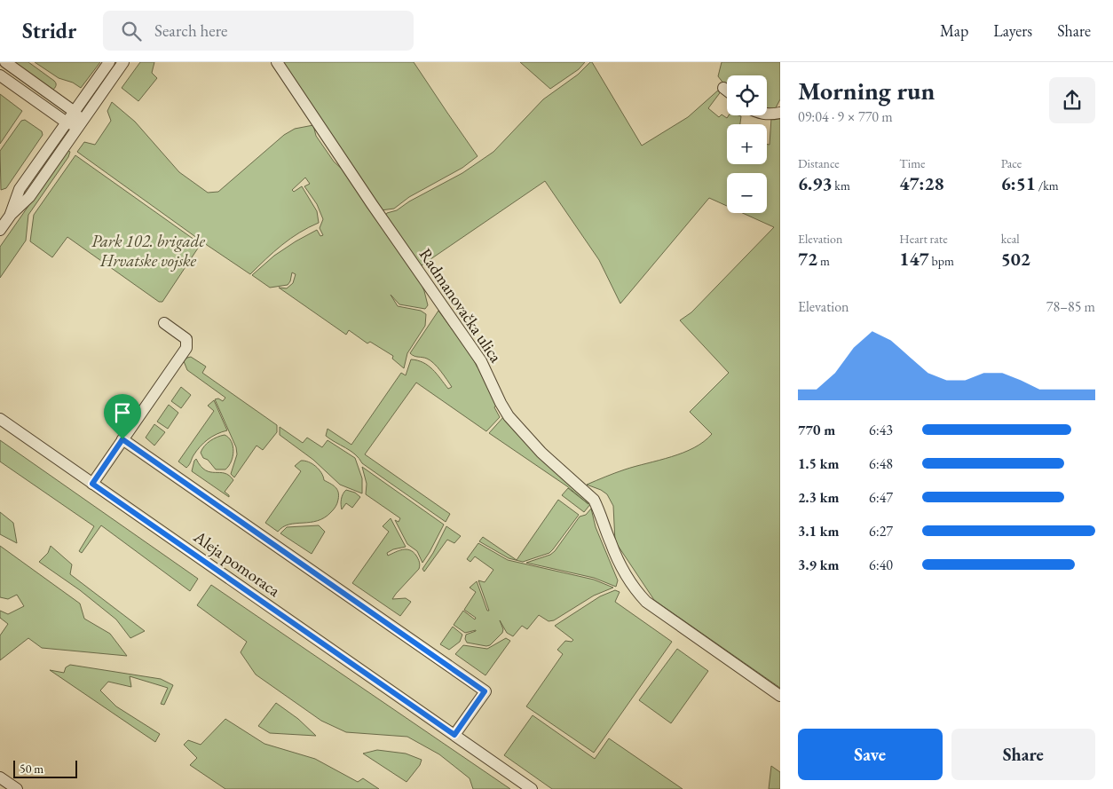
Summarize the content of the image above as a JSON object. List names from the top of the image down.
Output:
{
  "streets": {
    "street": ["Radmanovačka ulica", "Aleja pomoraca"]
  },
  "parks": ["Park 102. brigade Hrvatske vojske"],
  "scale_bar": "50 m",
  "page": {
    "header": "Stridr",
    "search": "Search here",
    "nav": ["Map", "Layers", "Share"],
    "heading": ["Morning run", "09:04 · 9 × 770 m"],
    "map_buttons": ["+", "−"],
    "stats": [
      ["Distance", "6.93 km"],
      ["Time", "47:28"],
      ["Pace", "6:51 /km"],
      ["Elevation", "72 m"],
      ["Heart rate", "147 bpm"],
      ["kcal", "502"]
    ],
    "chart": ["Elevation", "78–85 m"],
    "list": [
      {
        "name": "770 m",
        "note": "6:43"
      },
      {
        "name": "1.5 km",
        "note": "6:48"
      },
      {
        "name": "2.3 km",
        "note": "6:47"
      },
      {
        "name": "3.1 km",
        "note": "6:27"
      },
      {
        "name": "3.9 km",
        "note": "6:40"
      }
    ],
    "buttons": ["Save", "Share"],
    "scale": "50 m"
  }
}
